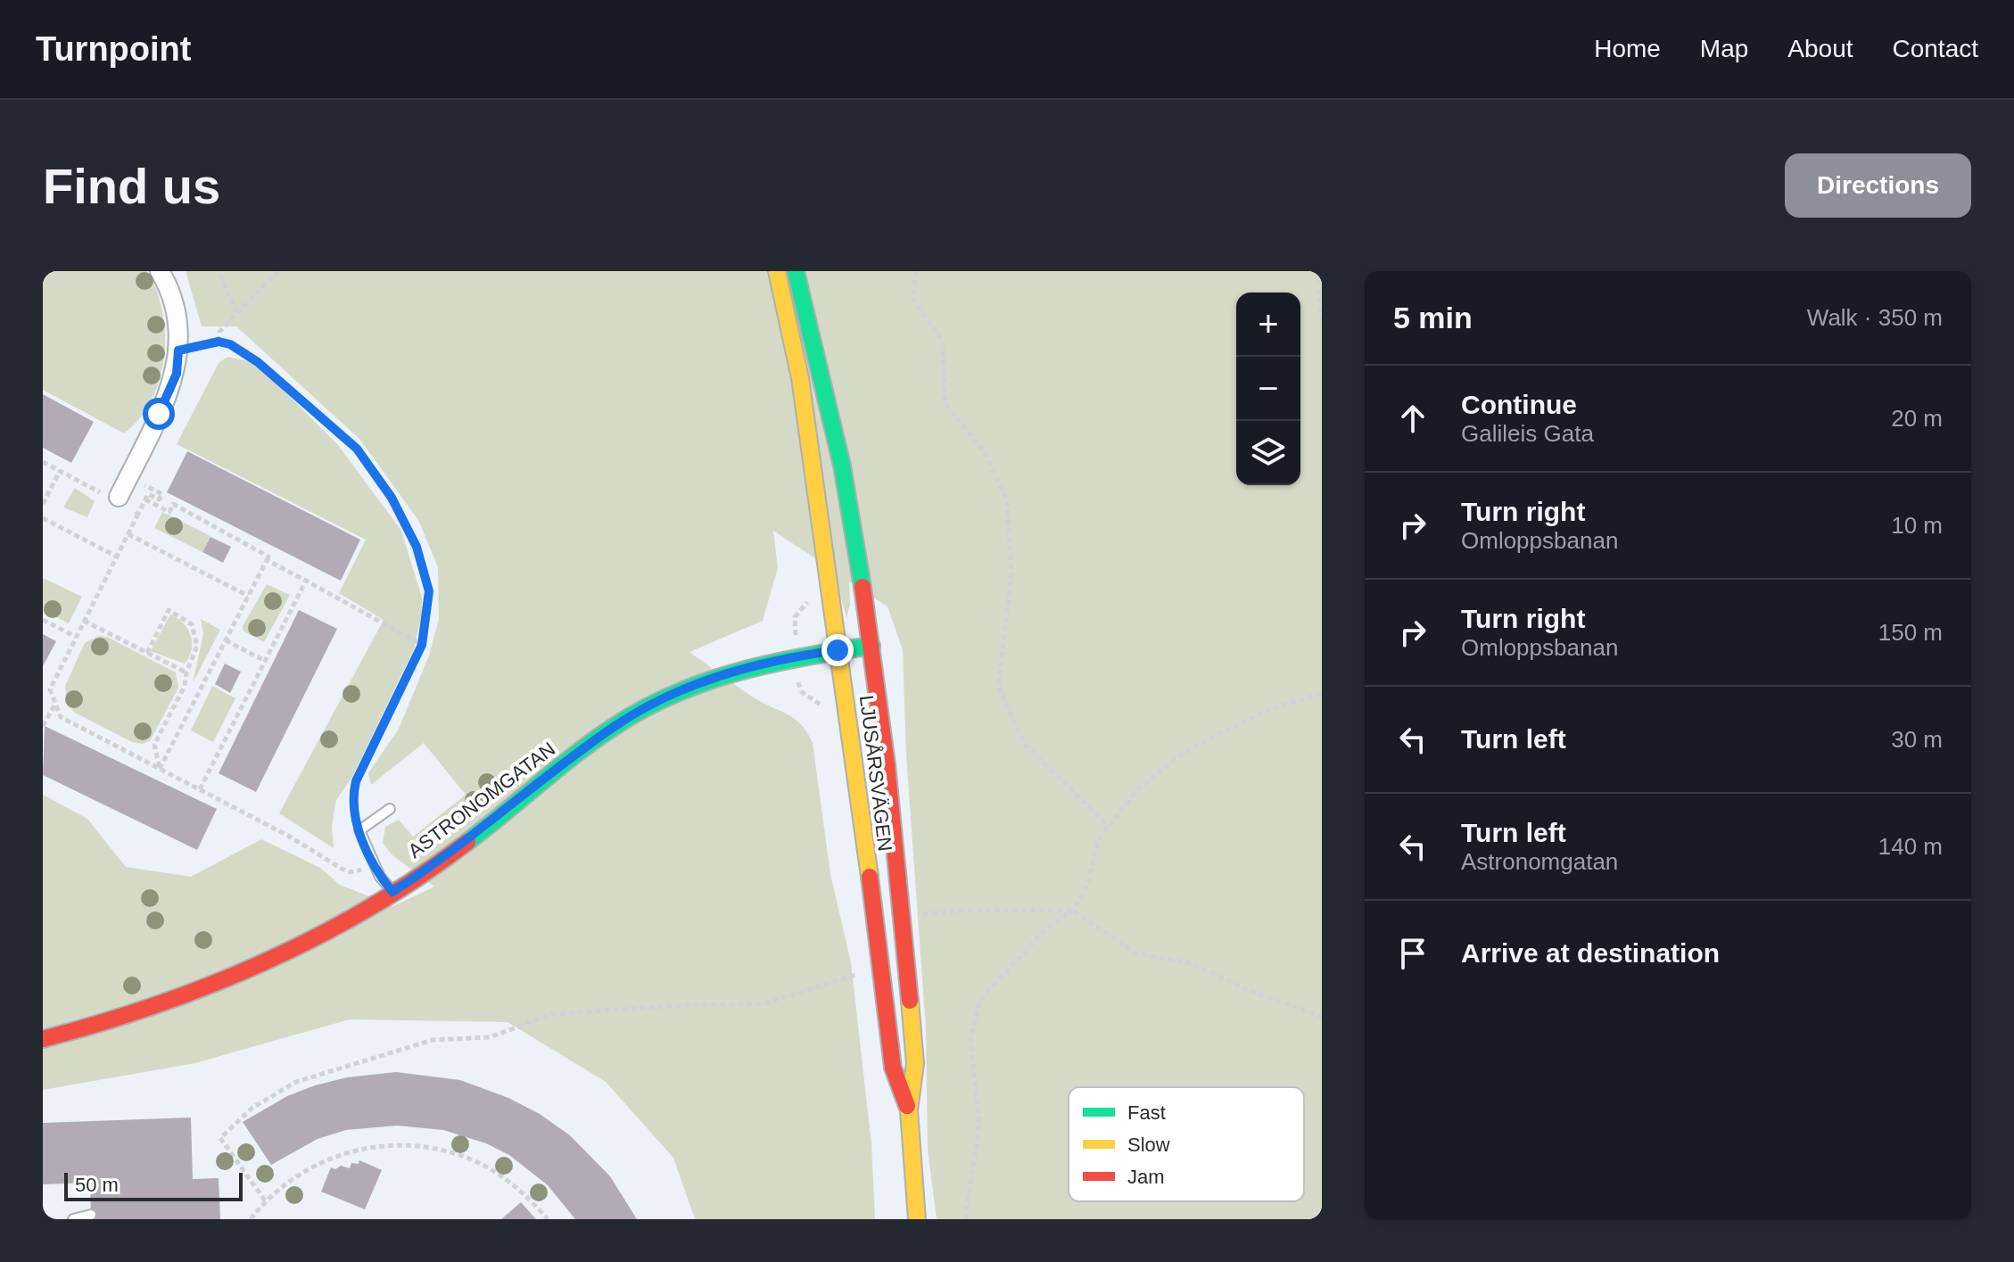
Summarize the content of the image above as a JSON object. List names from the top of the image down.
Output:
{
  "streets": {
    "main road": ["LJUSÅRSVÄGEN", "ASTRONOMGATAN"]
  },
  "crossings": [
    ["LJUSÅRSVÄGEN", "ASTRONOMGATAN"]
  ],
  "legend": ["Fast", "Slow", "Jam"],
  "scale_bar": "50 m",
  "page": {
    "header": "Turnpoint",
    "nav": [
      "Home",
      "Map",
      "About",
      "Contact"
    ],
    "buttons": "Directions",
    "title": "Find us",
    "heading": ["5 min", "Walk · 350 m"],
    "map_buttons": ["+", "−"],
    "list": [
      ["Continue", "Galileis Gata", "20 m"],
      ["Turn right", "Omloppsbanan", "10 m"],
      ["Turn right", "Omloppsbanan", "150 m"],
      ["Turn left", "30 m"],
      ["Turn left", "Astronomgatan", "140 m"],
      "Arrive at destination"
    ],
    "scale": "50 m"
  }
}
